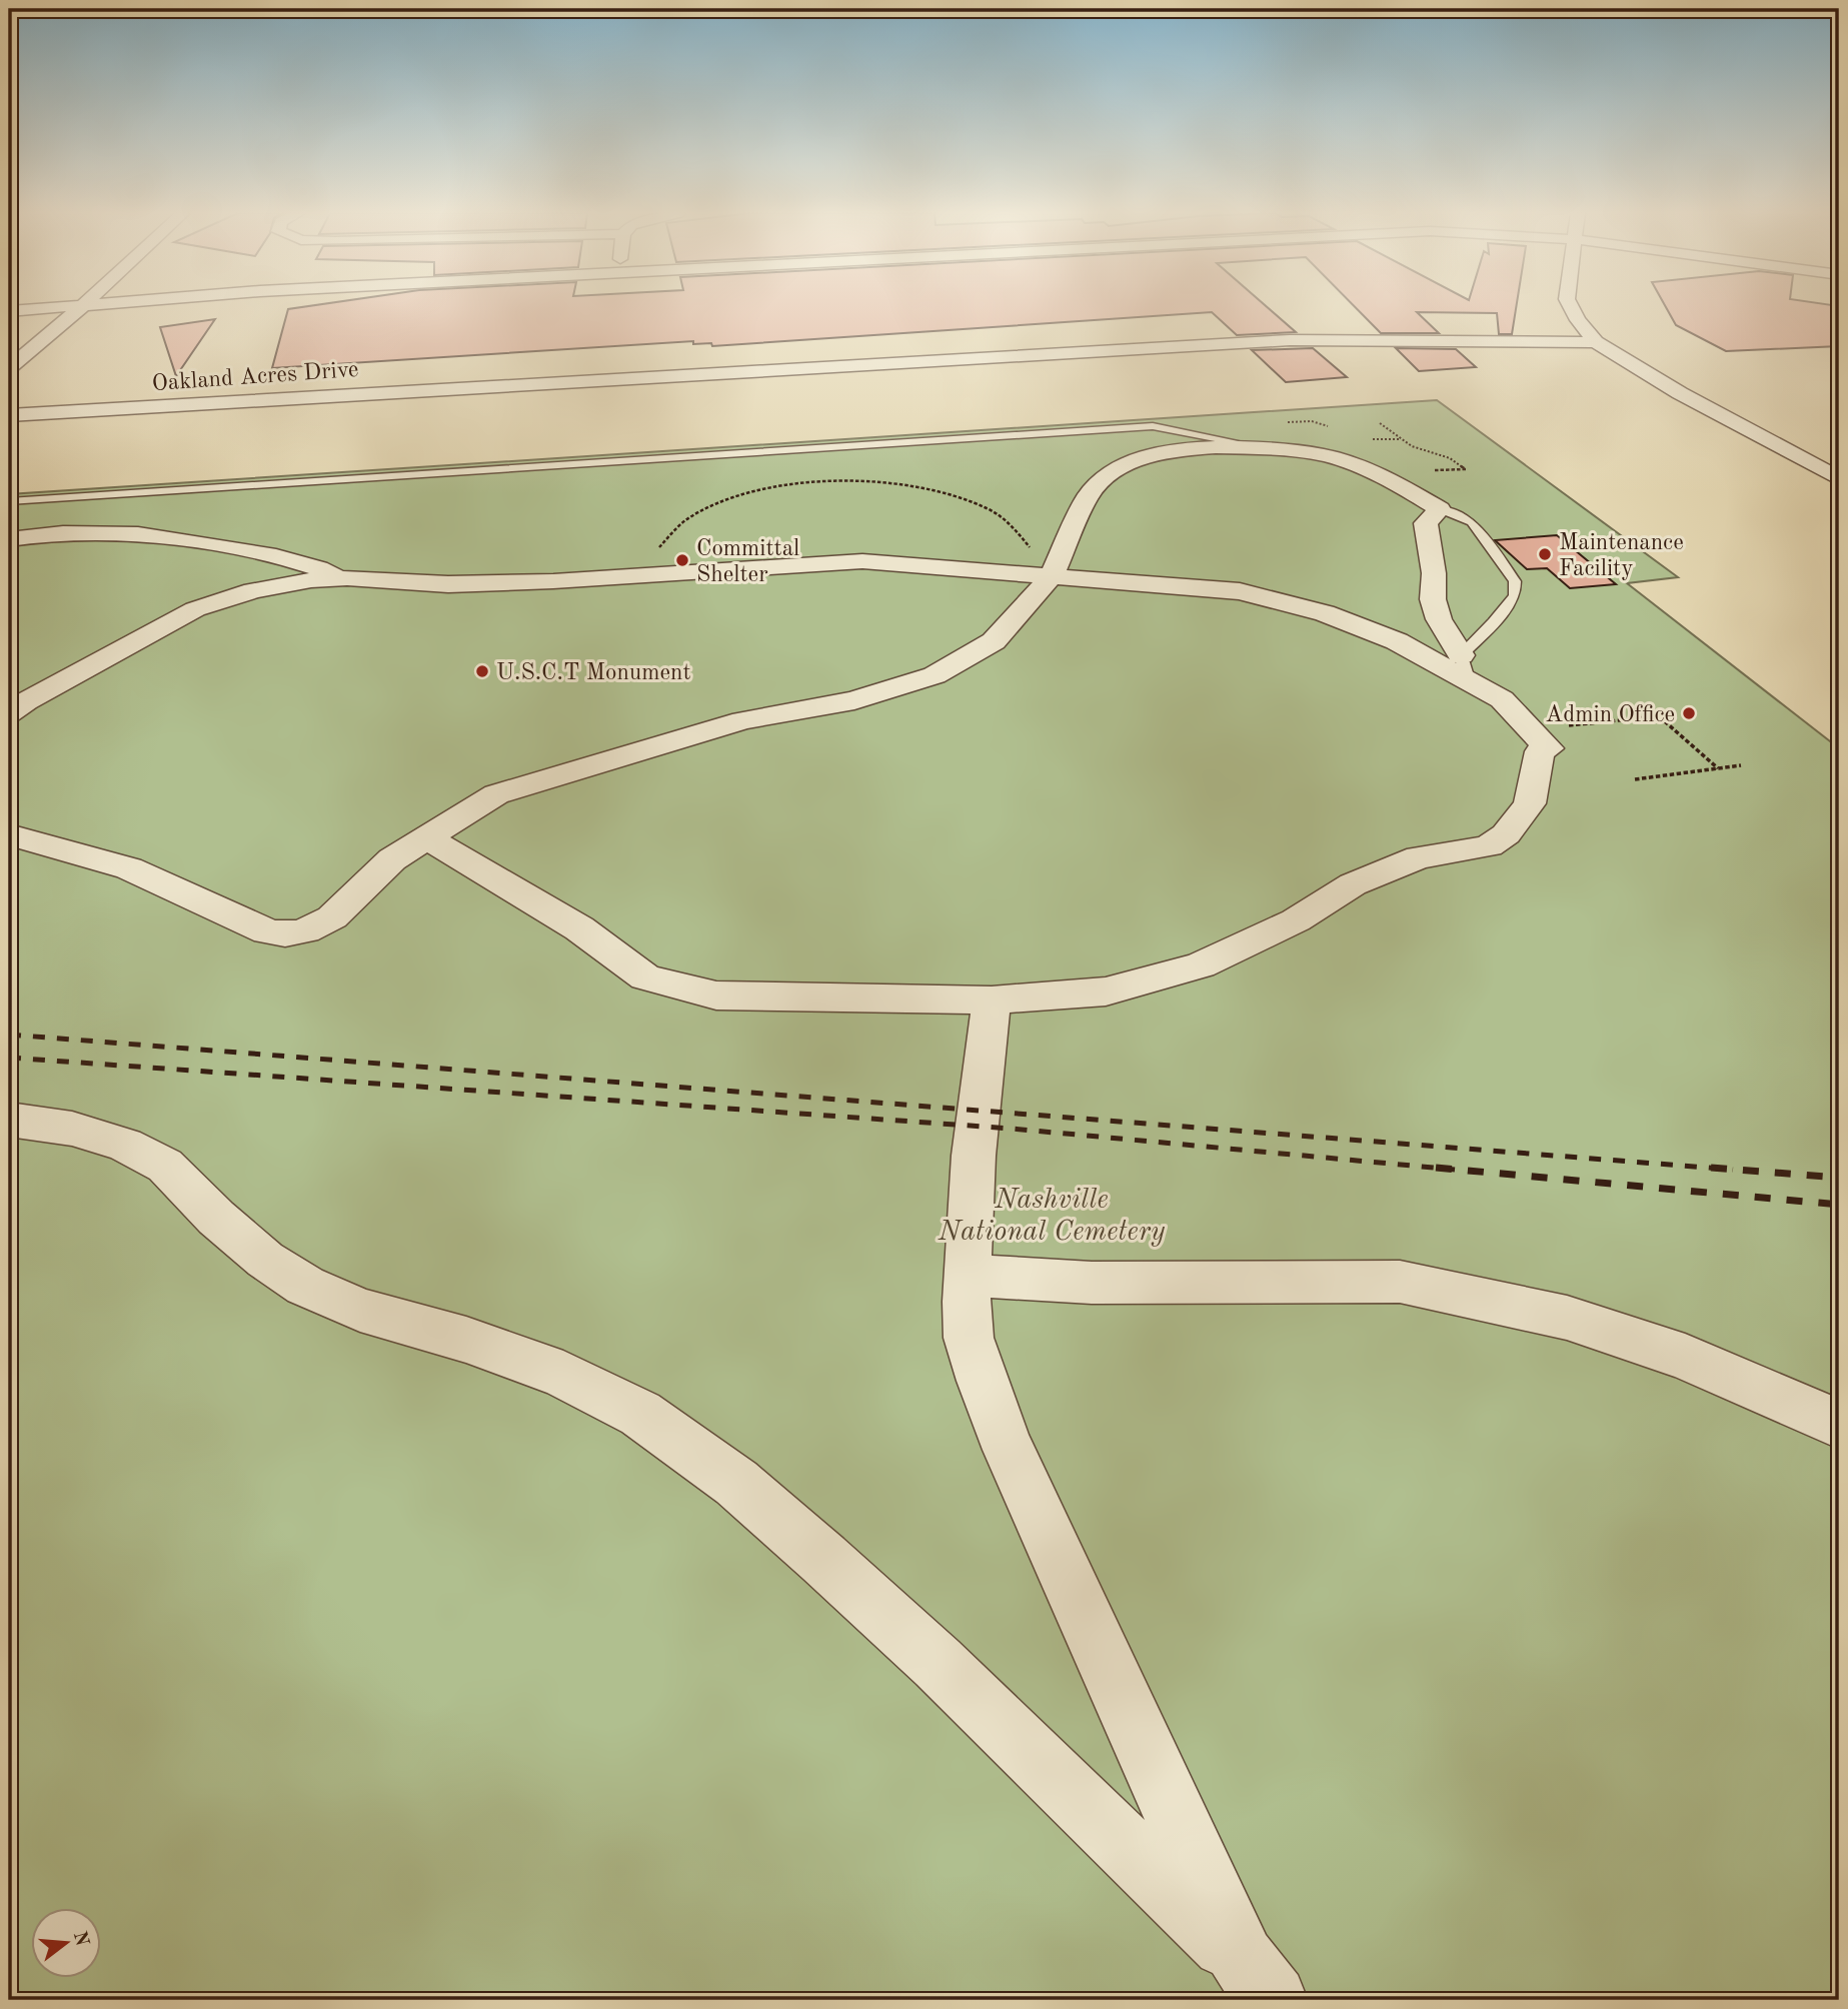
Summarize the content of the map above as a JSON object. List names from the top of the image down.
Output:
{
  "streets": {
    "street": ["Oakland Acres Drive"]
  },
  "parks": ["Nashville National Cemetery"],
  "places": [
    "Maintenance Facility",
    "Committal Shelter",
    "U.S.C.T Monument",
    "Admin Office"
  ],
  "north": "right"
}
